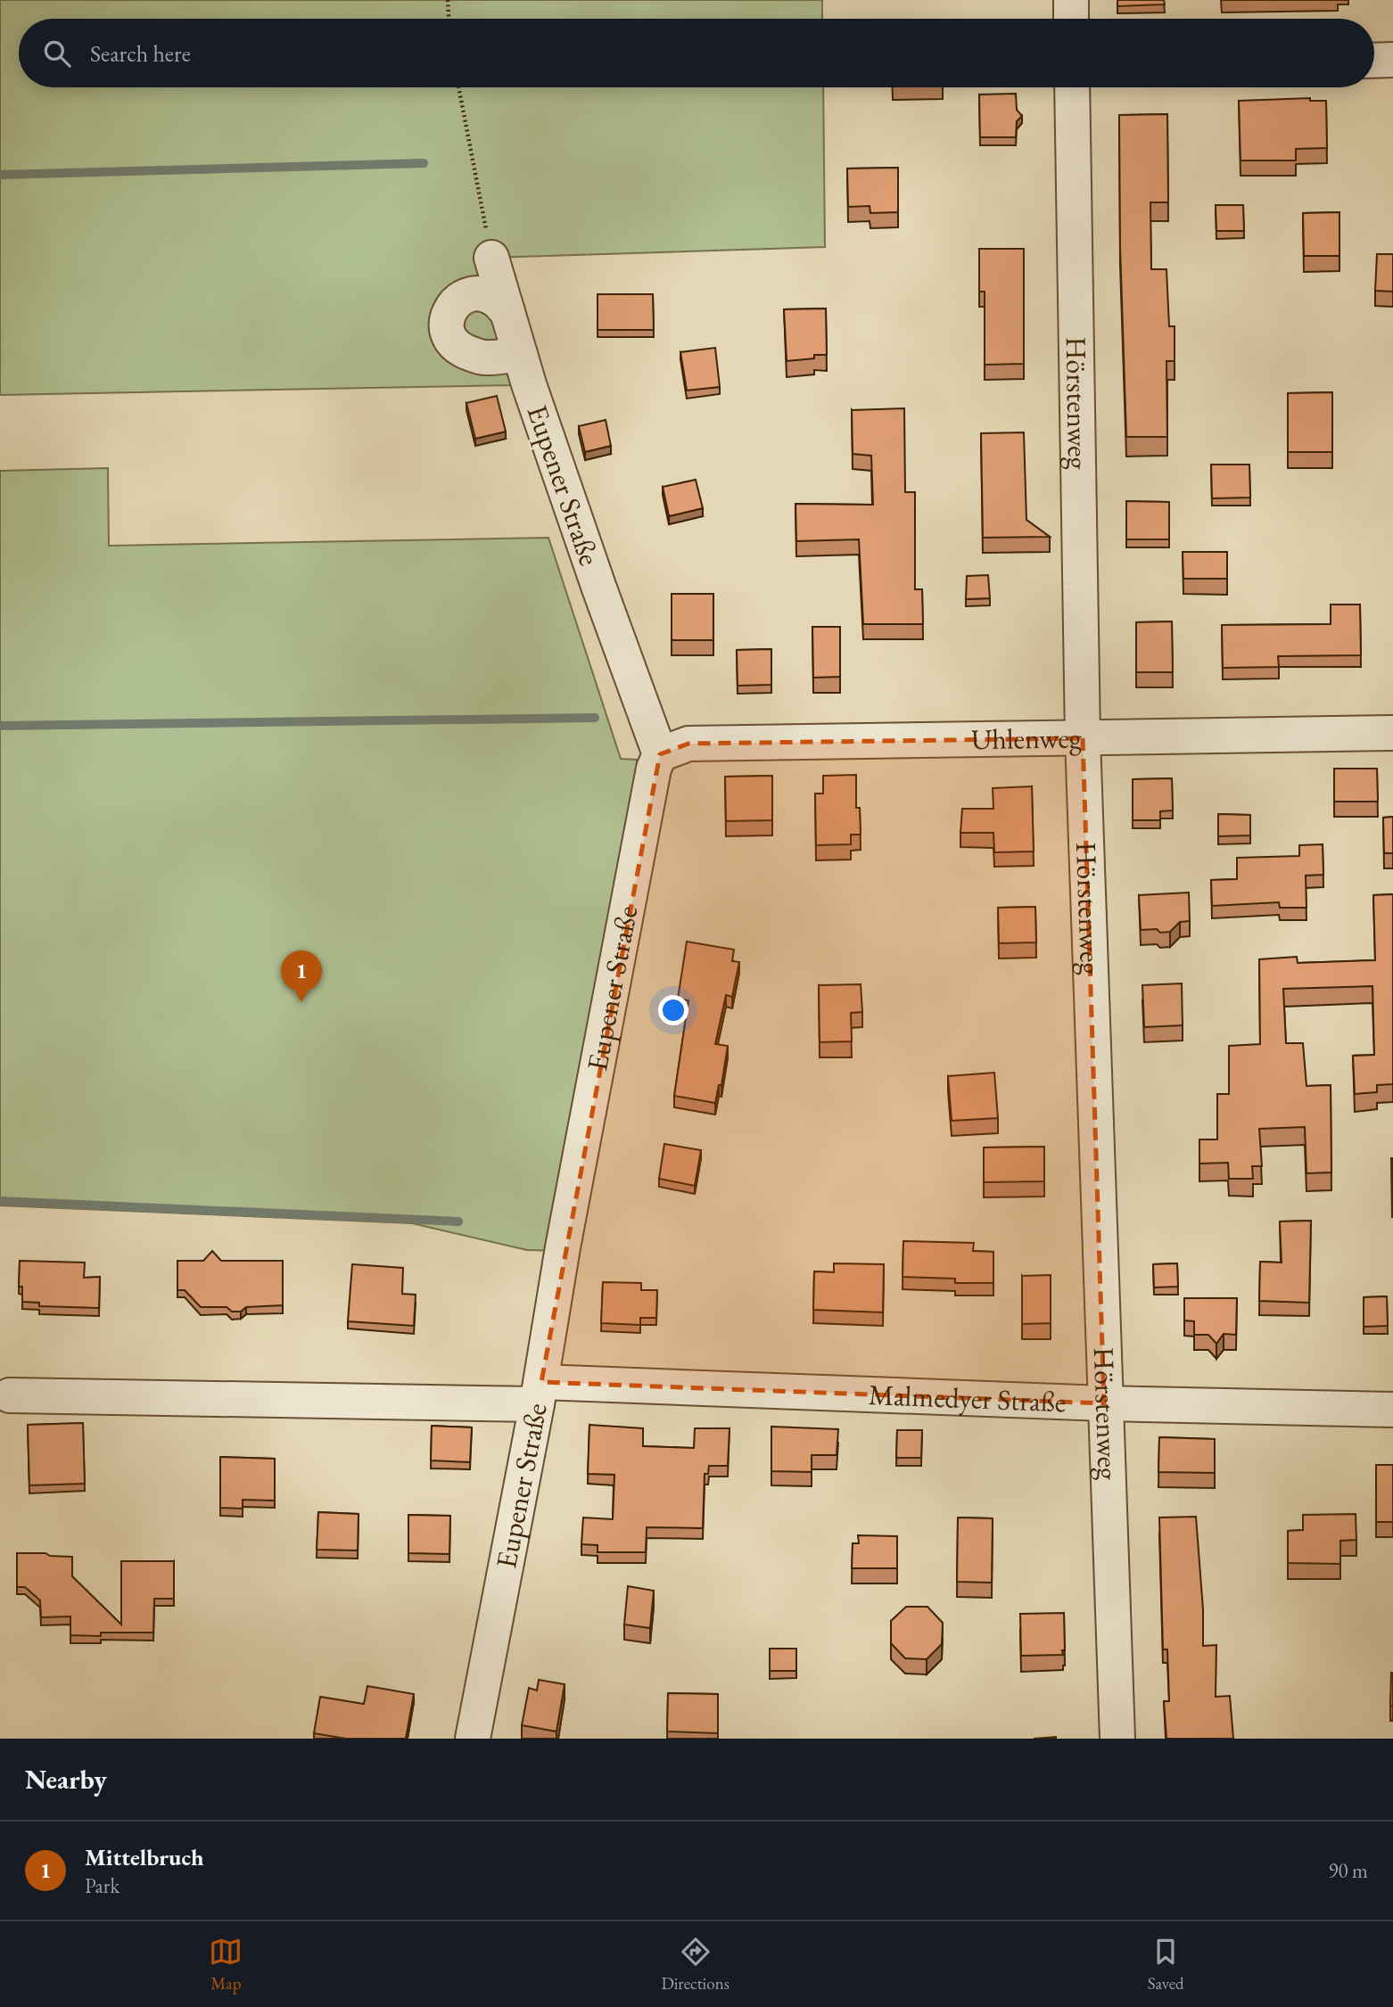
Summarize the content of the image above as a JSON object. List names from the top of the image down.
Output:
{
  "streets": {
    "street": [
      "Hörstenweg",
      "Eupener Straße",
      "Uhlenweg",
      "Malmedyer Straße"
    ]
  },
  "crossings": [
    ["Hörstenweg", "Uhlenweg"],
    ["Hörstenweg", "Malmedyer Straße"],
    ["Eupener Straße", "Uhlenweg"],
    ["Eupener Straße", "Malmedyer Straße"]
  ],
  "page": {
    "search": "Search here",
    "pins": "1",
    "heading": "Nearby",
    "list": [
      {
        "mark": "1",
        "name": "Mittelbruch",
        "note": "Park",
        "value": "90 m"
      }
    ],
    "nav": ["Map", "Directions", "Saved"]
  }
}
